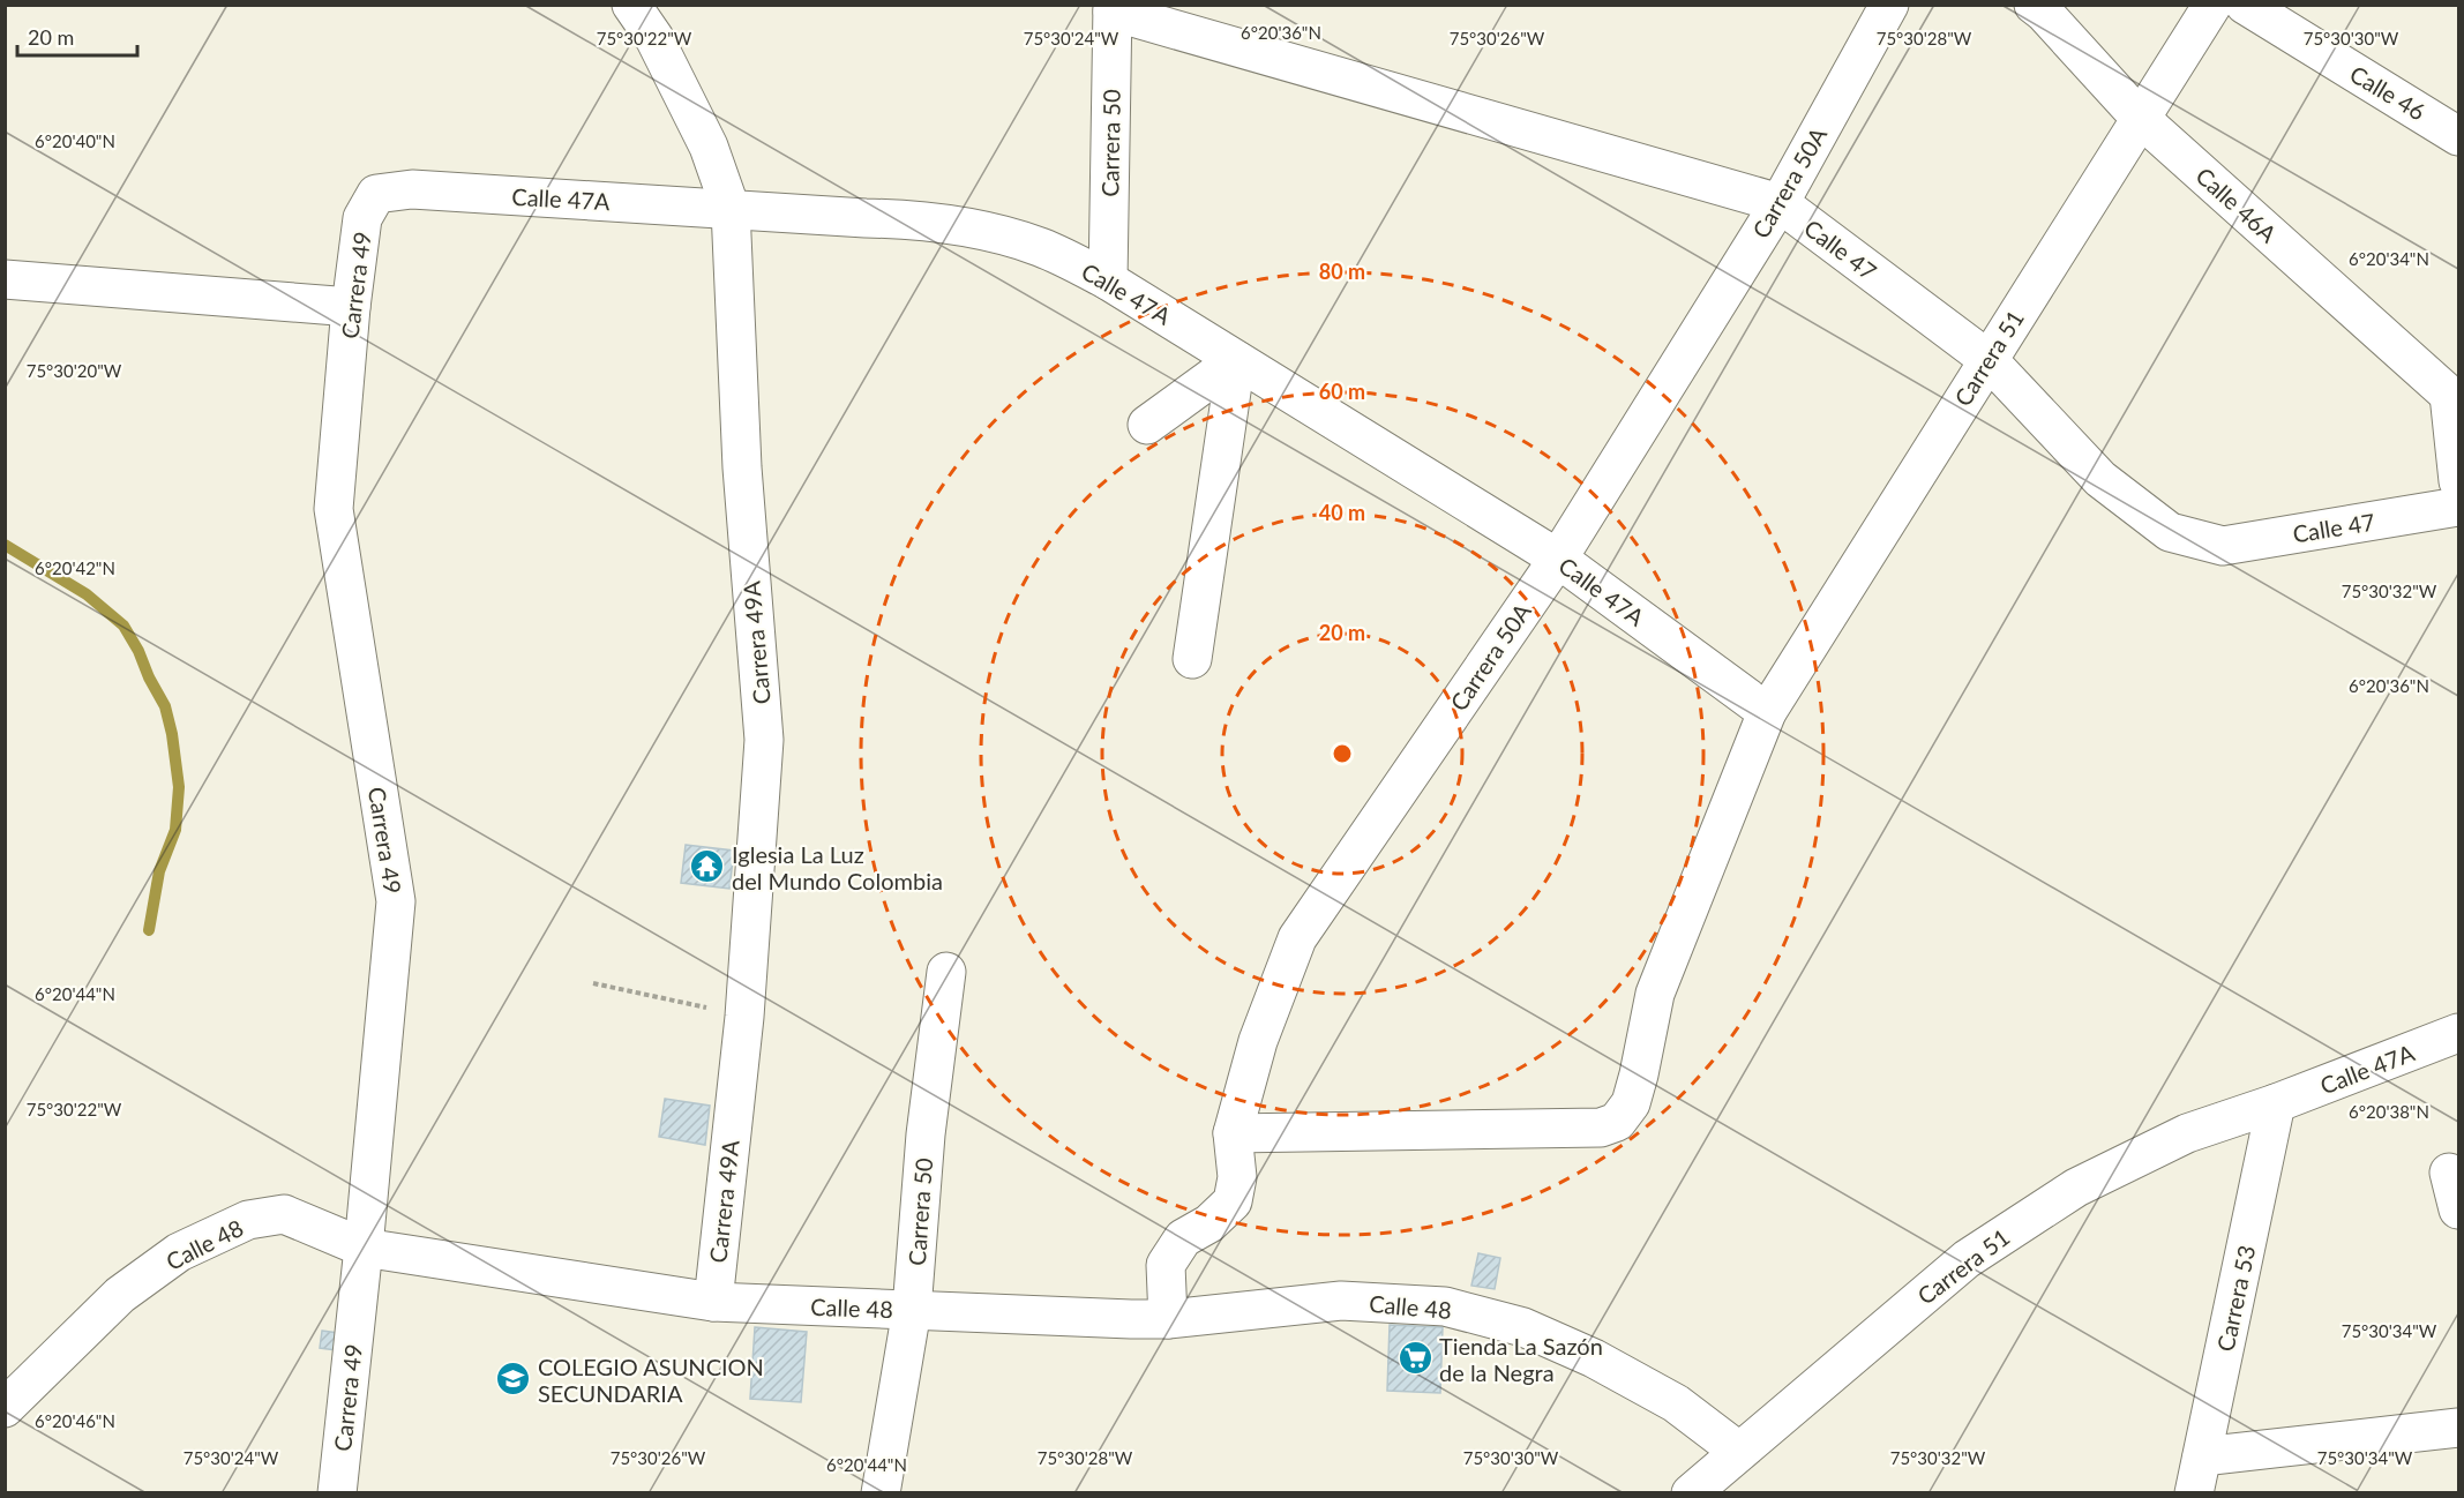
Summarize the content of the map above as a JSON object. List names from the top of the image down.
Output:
{
  "streets": {
    "street": [
      "Calle 46",
      "Carrera 50",
      "Carrera 50A",
      "Calle 47A",
      "Calle 46A",
      "Calle 47",
      "Carrera 49",
      "Carrera 51",
      "Carrera 49A",
      "Calle 48",
      "Carrera 53"
    ]
  },
  "crossings": [
    ["Carrera 50", "Calle 47A"],
    ["Carrera 50", "Calle 47"],
    ["Carrera 50", "Calle 48"],
    ["Carrera 50A", "Calle 47A"],
    ["Carrera 50A", "Calle 47"],
    ["Carrera 50A", "Carrera 51"],
    ["Carrera 50A", "Calle 48"],
    ["Calle 47A", "Carrera 49"],
    ["Calle 47A", "Carrera 51"],
    ["Calle 47A", "Carrera 49A"],
    ["Calle 47A", "Carrera 53"],
    ["Calle 46A", "Carrera 51"],
    ["Calle 47", "Carrera 51"],
    ["Carrera 49", "Calle 48"],
    ["Carrera 51", "Calle 48"],
    ["Carrera 51", "Carrera 53"],
    ["Carrera 49A", "Calle 48"]
  ],
  "places": {
    "temple": ["Iglesia La Luz del Mundo Colombia"],
    "supermarket": ["Tienda La Sazón de la Negra"],
    "school or university": ["COLEGIO ASUNCION SECUNDARIA"]
  },
  "scale_bar": "20 m",
  "coordinates": [
    "6°20'36\"N",
    "75°30'22\"W",
    "75°30'24\"W",
    "75°30'26\"W",
    "75°30'28\"W",
    "75°30'30\"W",
    "6°20'40\"N",
    "6°20'34\"N",
    "75°30'20\"W",
    "6°20'42\"N",
    "75°30'32\"W",
    "6°20'44\"N",
    "6°20'38\"N",
    "75°30'34\"W",
    "6°20'46\"N"
  ],
  "rings": [
    "80 m",
    "60 m",
    "40 m",
    "20 m"
  ]
}
